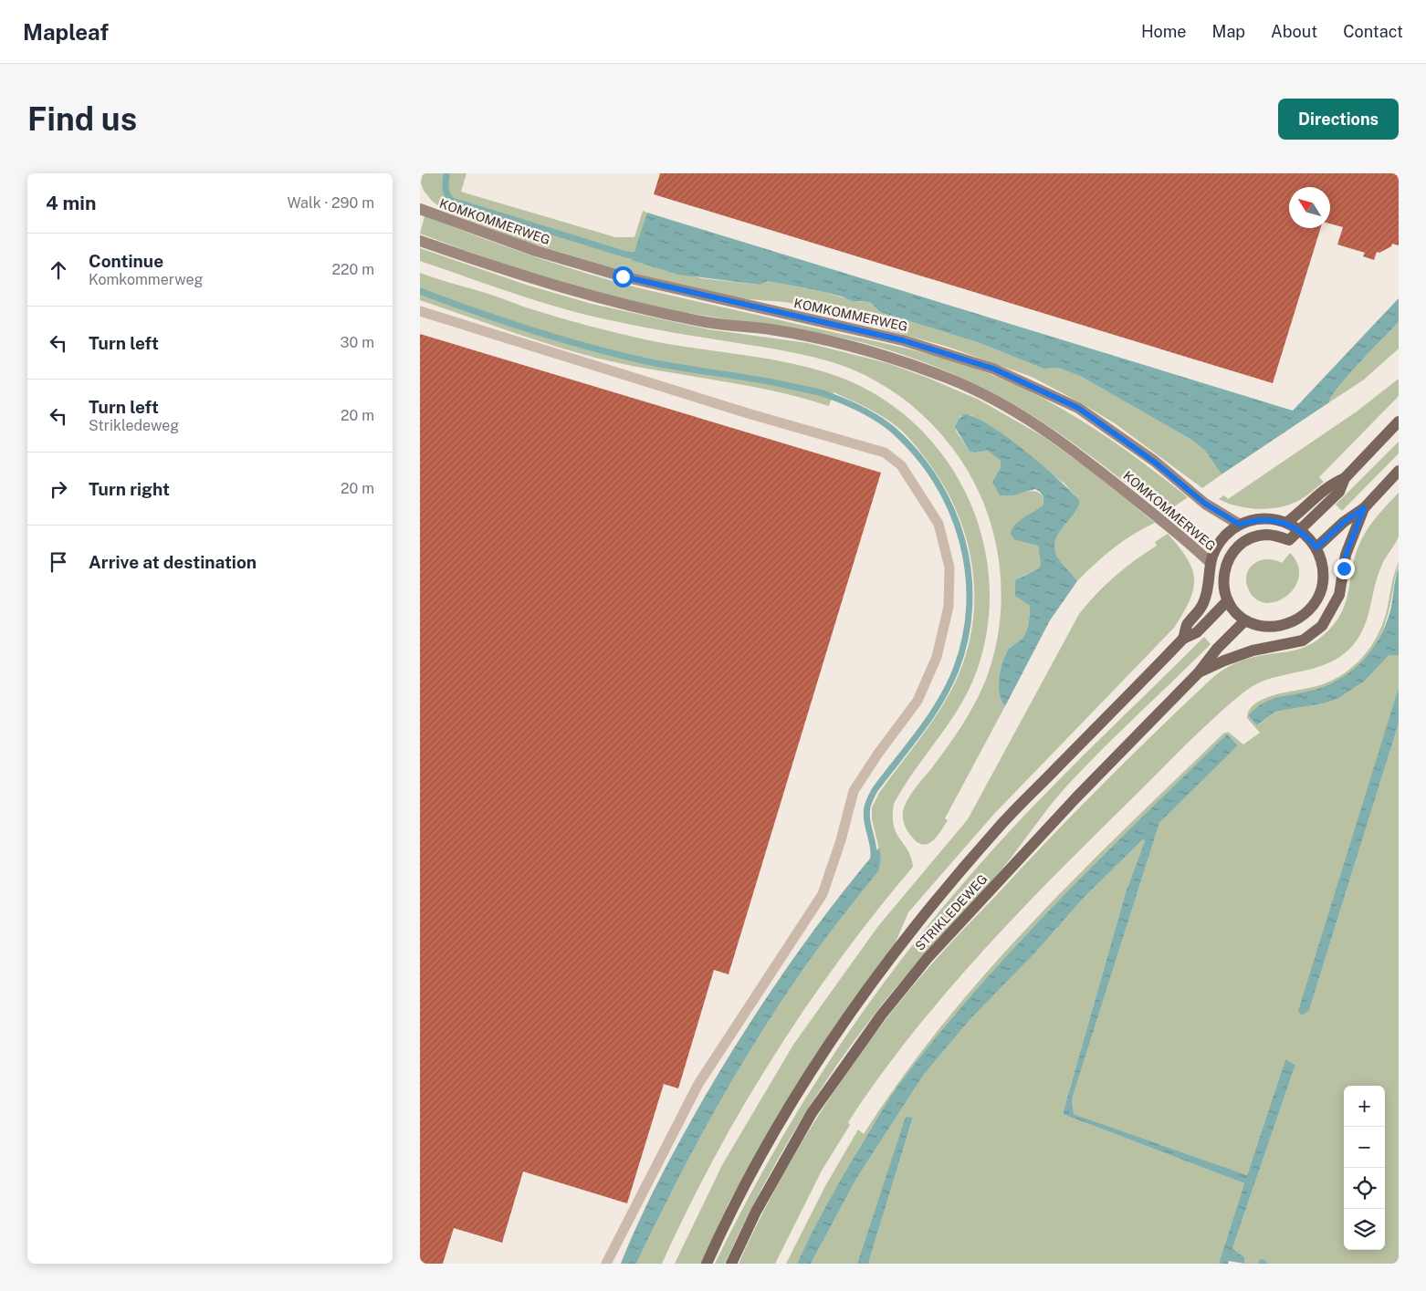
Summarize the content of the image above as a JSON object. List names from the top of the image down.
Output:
{
  "streets": {
    "main road": ["KOMKOMMERWEG", "STRIKLEDEWEG"]
  },
  "crossings": [
    ["KOMKOMMERWEG", "STRIKLEDEWEG"]
  ],
  "north": "top left",
  "page": {
    "header": "Mapleaf",
    "nav": [
      "Home",
      "Map",
      "About",
      "Contact"
    ],
    "buttons": "Directions",
    "title": "Find us",
    "heading": ["4 min", "Walk · 290 m"],
    "list": [
      ["Continue", "Komkommerweg", "220 m"],
      ["Turn left", "30 m"],
      ["Turn left", "Strikledeweg", "20 m"],
      ["Turn right", "20 m"],
      "Arrive at destination"
    ],
    "map_buttons": ["+", "−"]
  }
}
